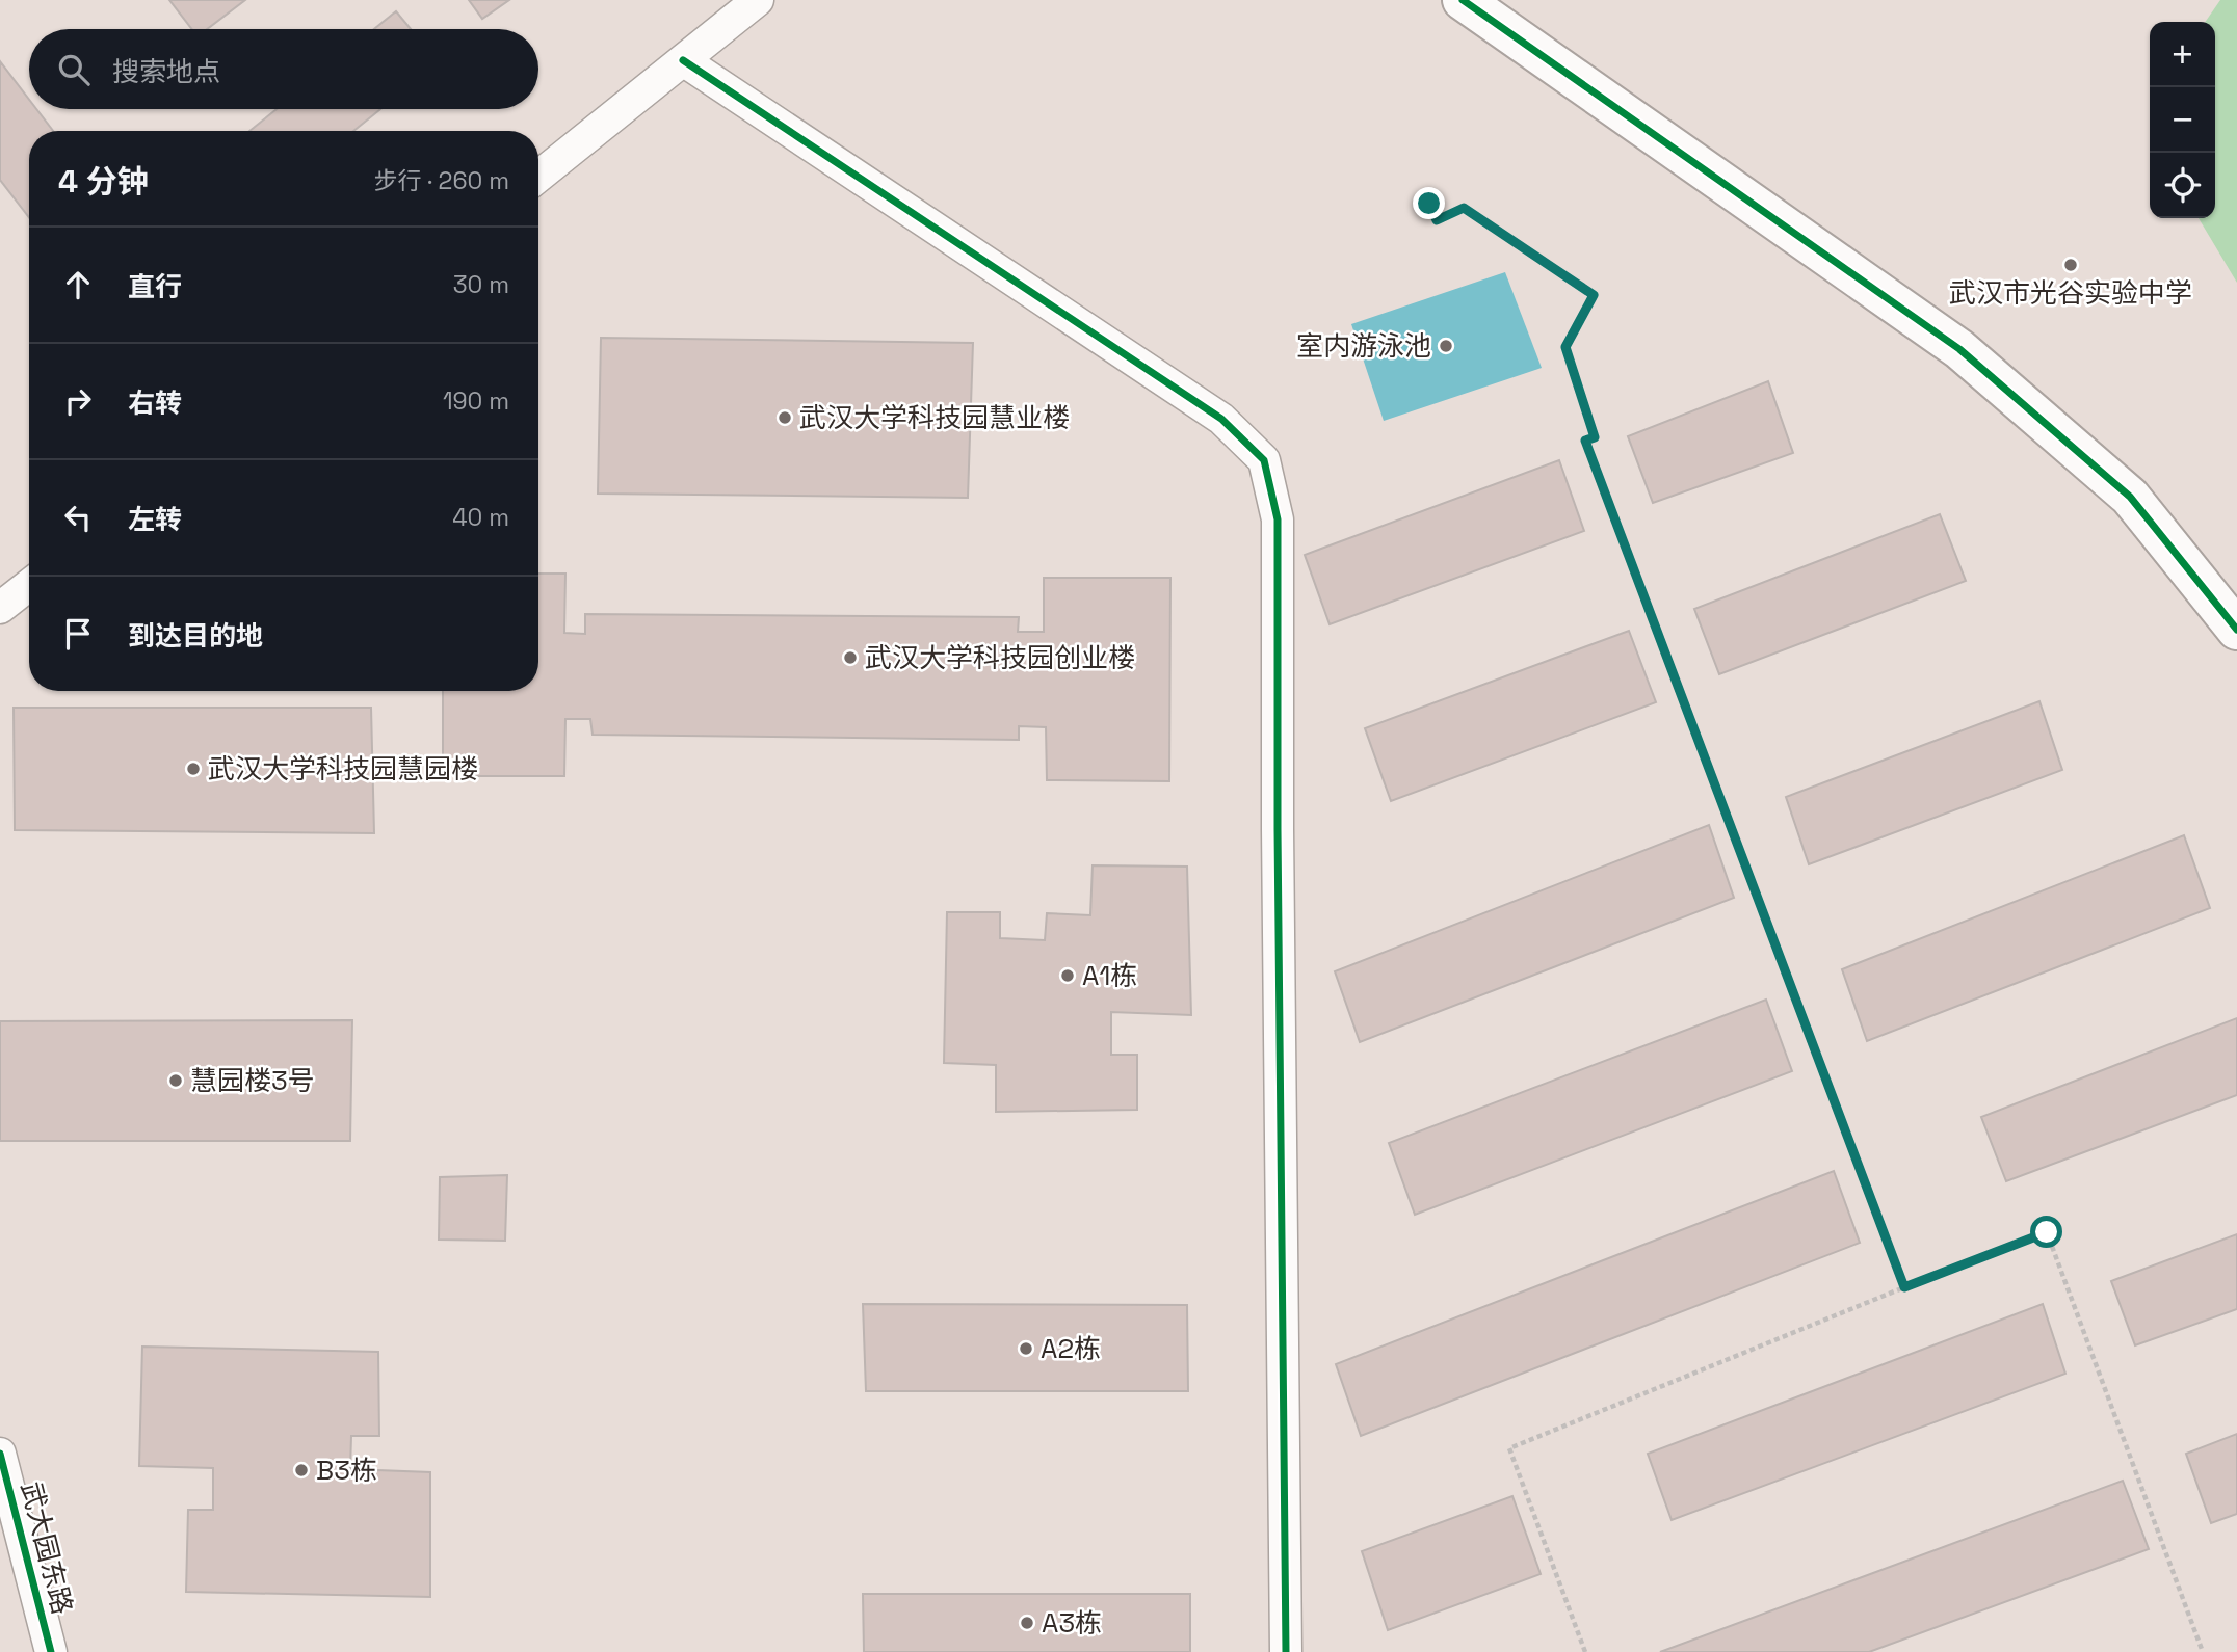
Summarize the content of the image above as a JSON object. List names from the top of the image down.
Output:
{
  "streets": {
    "street": ["武大园东路"]
  },
  "places": [
    "武汉市光谷实验中学",
    "室内游泳池",
    "武汉大学科技园慧业楼",
    "武汉大学科技园创业楼",
    "武汉大学科技园慧园楼",
    "A1栋",
    "慧园楼3号",
    "A2栋",
    "B3栋",
    "A3栋"
  ],
  "page": {
    "map_buttons": ["+", "−"],
    "search": "搜索地点",
    "heading": ["4 分钟", "步行 · 260 m"],
    "list": [
      ["直行", "30 m"],
      ["右转", "190 m"],
      ["左转", "40 m"],
      "到达目的地"
    ]
  }
}
